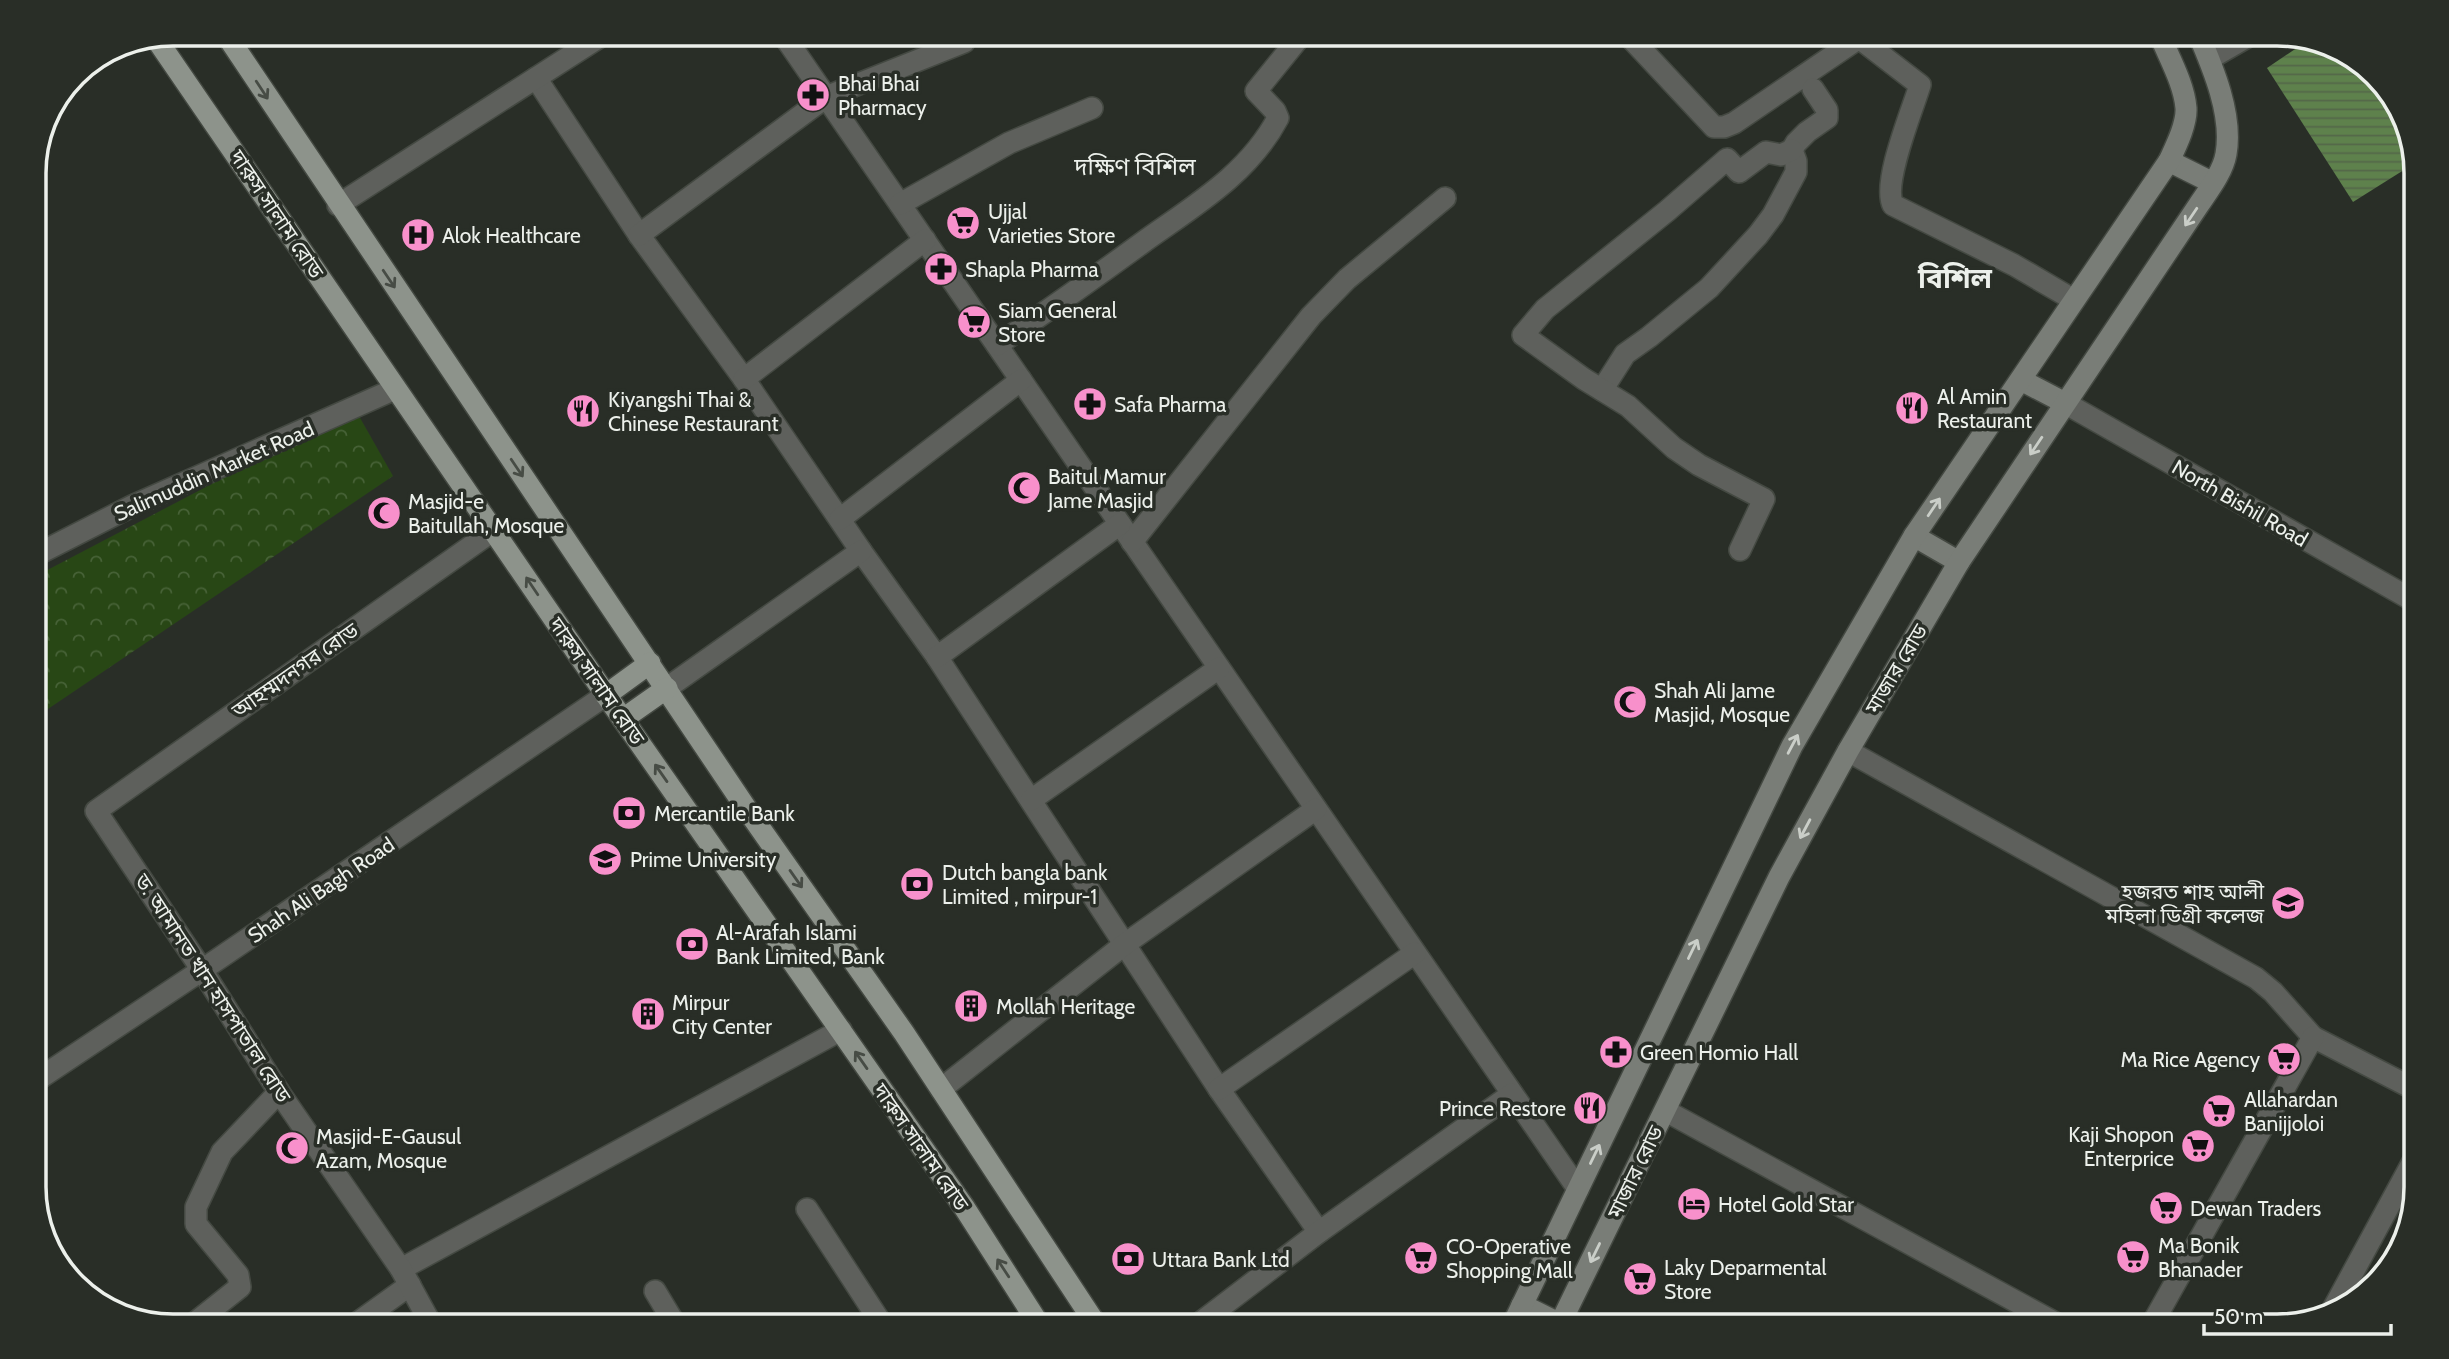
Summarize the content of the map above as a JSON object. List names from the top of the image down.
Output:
{
  "streets": {
    "main road": ["দারুস সালাম রোড", "মাজার রোড"],
    "street": [
      "Salimuddin Market Road",
      "North Bishil Road",
      "আহম্মদনগর রোড",
      "Shah Ali Bagh Road",
      "ড. আমানত খান হাসপাতাল রোড"
    ]
  },
  "crossings": [
    ["দারুস সালাম রোড", "Salimuddin Market Road"],
    ["দারুস সালাম রোড", "আহম্মদনগর রোড"],
    ["দারুস সালাম রোড", "Shah Ali Bagh Road"],
    ["North Bishil Road", "মাজার রোড"],
    ["আহম্মদনগর রোড", "ড. আমানত খান হাসপাতাল রোড"],
    ["Shah Ali Bagh Road", "ড. আমানত খান হাসপাতাল রোড"]
  ],
  "districts": ["দক্ষিণ বিশিল", "বিশিল"],
  "places": {
    "pharmacy": [
      "Bhai Bhai Pharmacy",
      "Shapla Pharma",
      "Safa Pharma",
      "Green Homio Hall"
    ],
    "supermarket": [
      "Ujjal Varieties Store",
      "Siam General Store",
      "Ma Rice Agency",
      "Allahardan Banijjoloi",
      "Kaji Shopon Enterprice",
      "Dewan Traders",
      "Ma Bonik Bhanader",
      "CO-Operative Shopping Mall",
      "Laky Deparmental Store"
    ],
    "hospital": ["Alok Healthcare"],
    "restaurant": ["Al Amin Restaurant", "Kiyangshi Thai & Chinese Restaurant", "Prince Restore"],
    "mosque": [
      "Baitul Mamur Jame Masjid",
      "Masjid-e Baitullah, Mosque",
      "Shah Ali Jame Masjid, Mosque",
      "Masjid-E-Gausul Azam, Mosque"
    ],
    "bank": [
      "Mercantile Bank",
      "Dutch bangla bank Limited , mirpur-1",
      "Al-Arafah Islami Bank Limited, Bank",
      "Uttara Bank Ltd"
    ],
    "school or university": ["Prime University", "হজরত শাহ আলী মহিলা ডিগ্রী কলেজ"],
    "building": ["Mollah Heritage", "Mirpur City Center"],
    "hotel": ["Hotel Gold Star"]
  },
  "scale_bar": "50 m"
}
